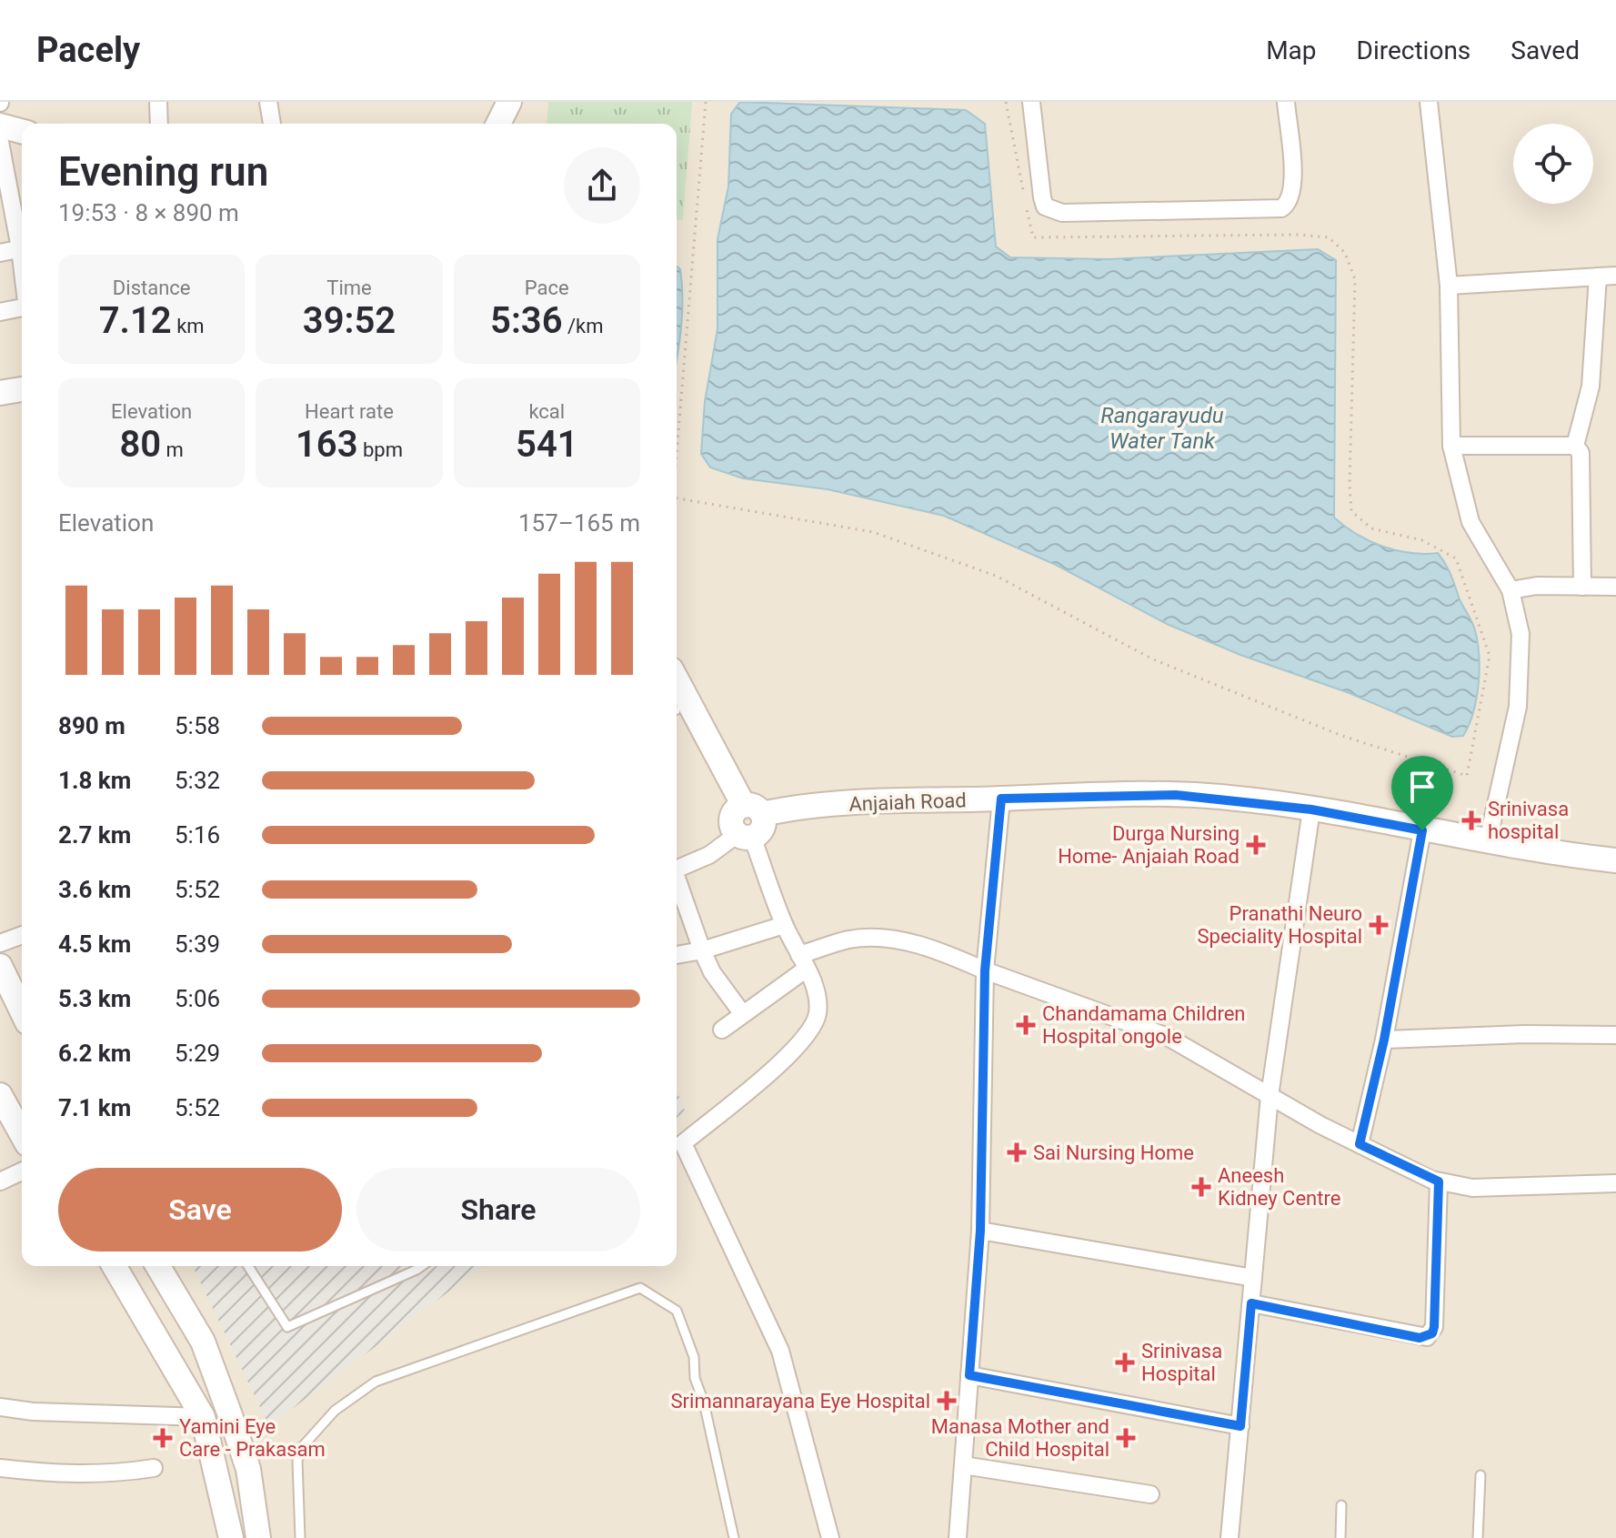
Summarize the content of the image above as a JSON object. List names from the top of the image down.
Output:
{
  "streets": {
    "street": ["Anjaiah Road"]
  },
  "water": ["Rangarayudu Water Tank"],
  "places": {
    "health": [
      "Srinivasa hospital",
      "Durga Nursing Home- Anjaiah Road",
      "Pranathi Neuro Speciality Hospital",
      "Chandamama Children Hospital ongole",
      "Sai Nursing Home",
      "Aneesh Kidney Centre",
      "Srinivasa Hospital",
      "Srimannarayana Eye Hospital",
      "Yamini Eye Care - Prakasam",
      "Manasa Mother and Child Hospital"
    ]
  },
  "page": {
    "header": "Pacely",
    "nav": ["Map", "Directions", "Saved"],
    "heading": ["Evening run", "19:53 · 8 × 890 m"],
    "stats": [
      ["Distance", "7.12 km"],
      ["Time", "39:52"],
      ["Pace", "5:36 /km"],
      ["Elevation", "80 m"],
      ["Heart rate", "163 bpm"],
      ["kcal", "541"]
    ],
    "chart": ["Elevation", "157–165 m"],
    "list": [
      {
        "name": "890 m",
        "note": "5:58"
      },
      {
        "name": "1.8 km",
        "note": "5:32"
      },
      {
        "name": "2.7 km",
        "note": "5:16"
      },
      {
        "name": "3.6 km",
        "note": "5:52"
      },
      {
        "name": "4.5 km",
        "note": "5:39"
      },
      {
        "name": "5.3 km",
        "note": "5:06"
      },
      {
        "name": "6.2 km",
        "note": "5:29"
      },
      {
        "name": "7.1 km",
        "note": "5:52"
      }
    ],
    "buttons": ["Save", "Share"]
  }
}
